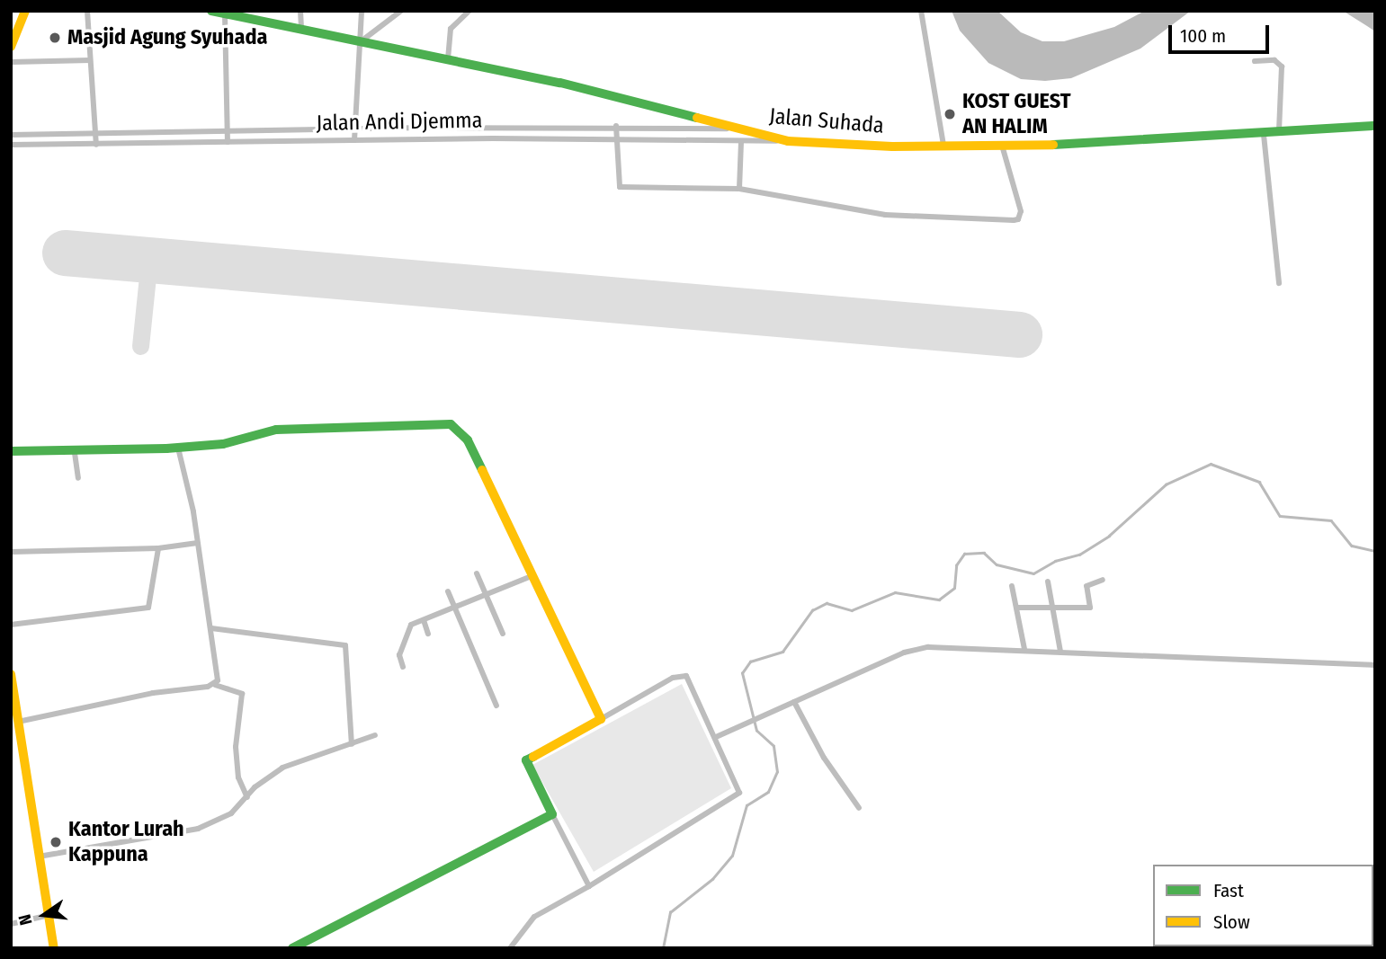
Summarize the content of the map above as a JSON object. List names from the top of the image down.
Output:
{
  "streets": {
    "main road": ["Jalan Suhada"],
    "street": ["Jalan Andi Djemma"]
  },
  "crossings": [
    ["Jalan Suhada", "Jalan Andi Djemma"]
  ],
  "places": ["Masjid Agung Syuhada", "KOST GUEST AN HALIM", "Kantor Lurah Kappuna"],
  "legend": ["Fast", "Slow"],
  "scale_bar": "100 m",
  "north": "left"
}
